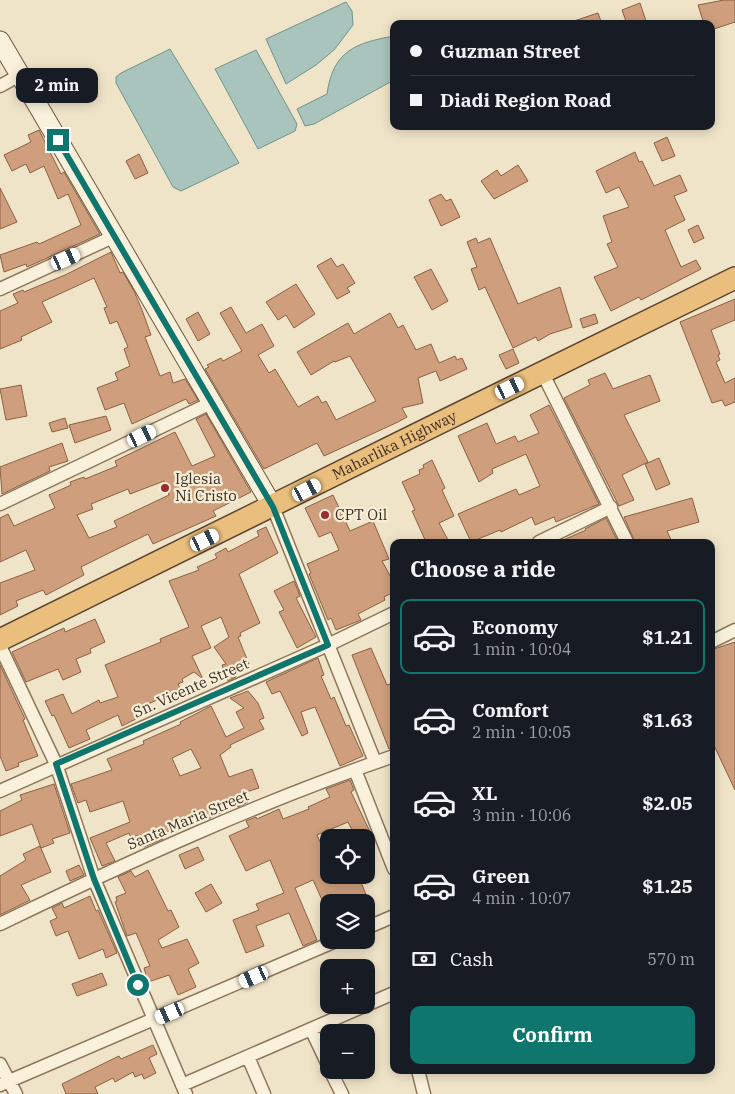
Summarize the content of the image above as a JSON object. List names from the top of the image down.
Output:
{
  "streets": {
    "highway": ["Maharlika Highway"],
    "street": ["Sn. Vicente Street", "Santa Maria Street"]
  },
  "places": ["Iglesia Ni Cristo", "CPT Oil"],
  "page": {
    "banner": ["Guzman Street", "Diadi Region Road"],
    "bubble": "2 min",
    "heading": "Choose a ride",
    "list": [
      {
        "name": "Economy",
        "note": "1 min · 10:04",
        "value": "$1.21"
      },
      {
        "name": "Comfort",
        "note": "2 min · 10:05",
        "value": "$1.63"
      },
      {
        "name": "XL",
        "note": "3 min · 10:06",
        "value": "$2.05"
      },
      {
        "name": "Green",
        "note": "4 min · 10:07",
        "value": "$1.25"
      }
    ],
    "map_buttons": ["+", "−"],
    "pay": ["Cash", "570 m"],
    "buttons": "Confirm"
  }
}
